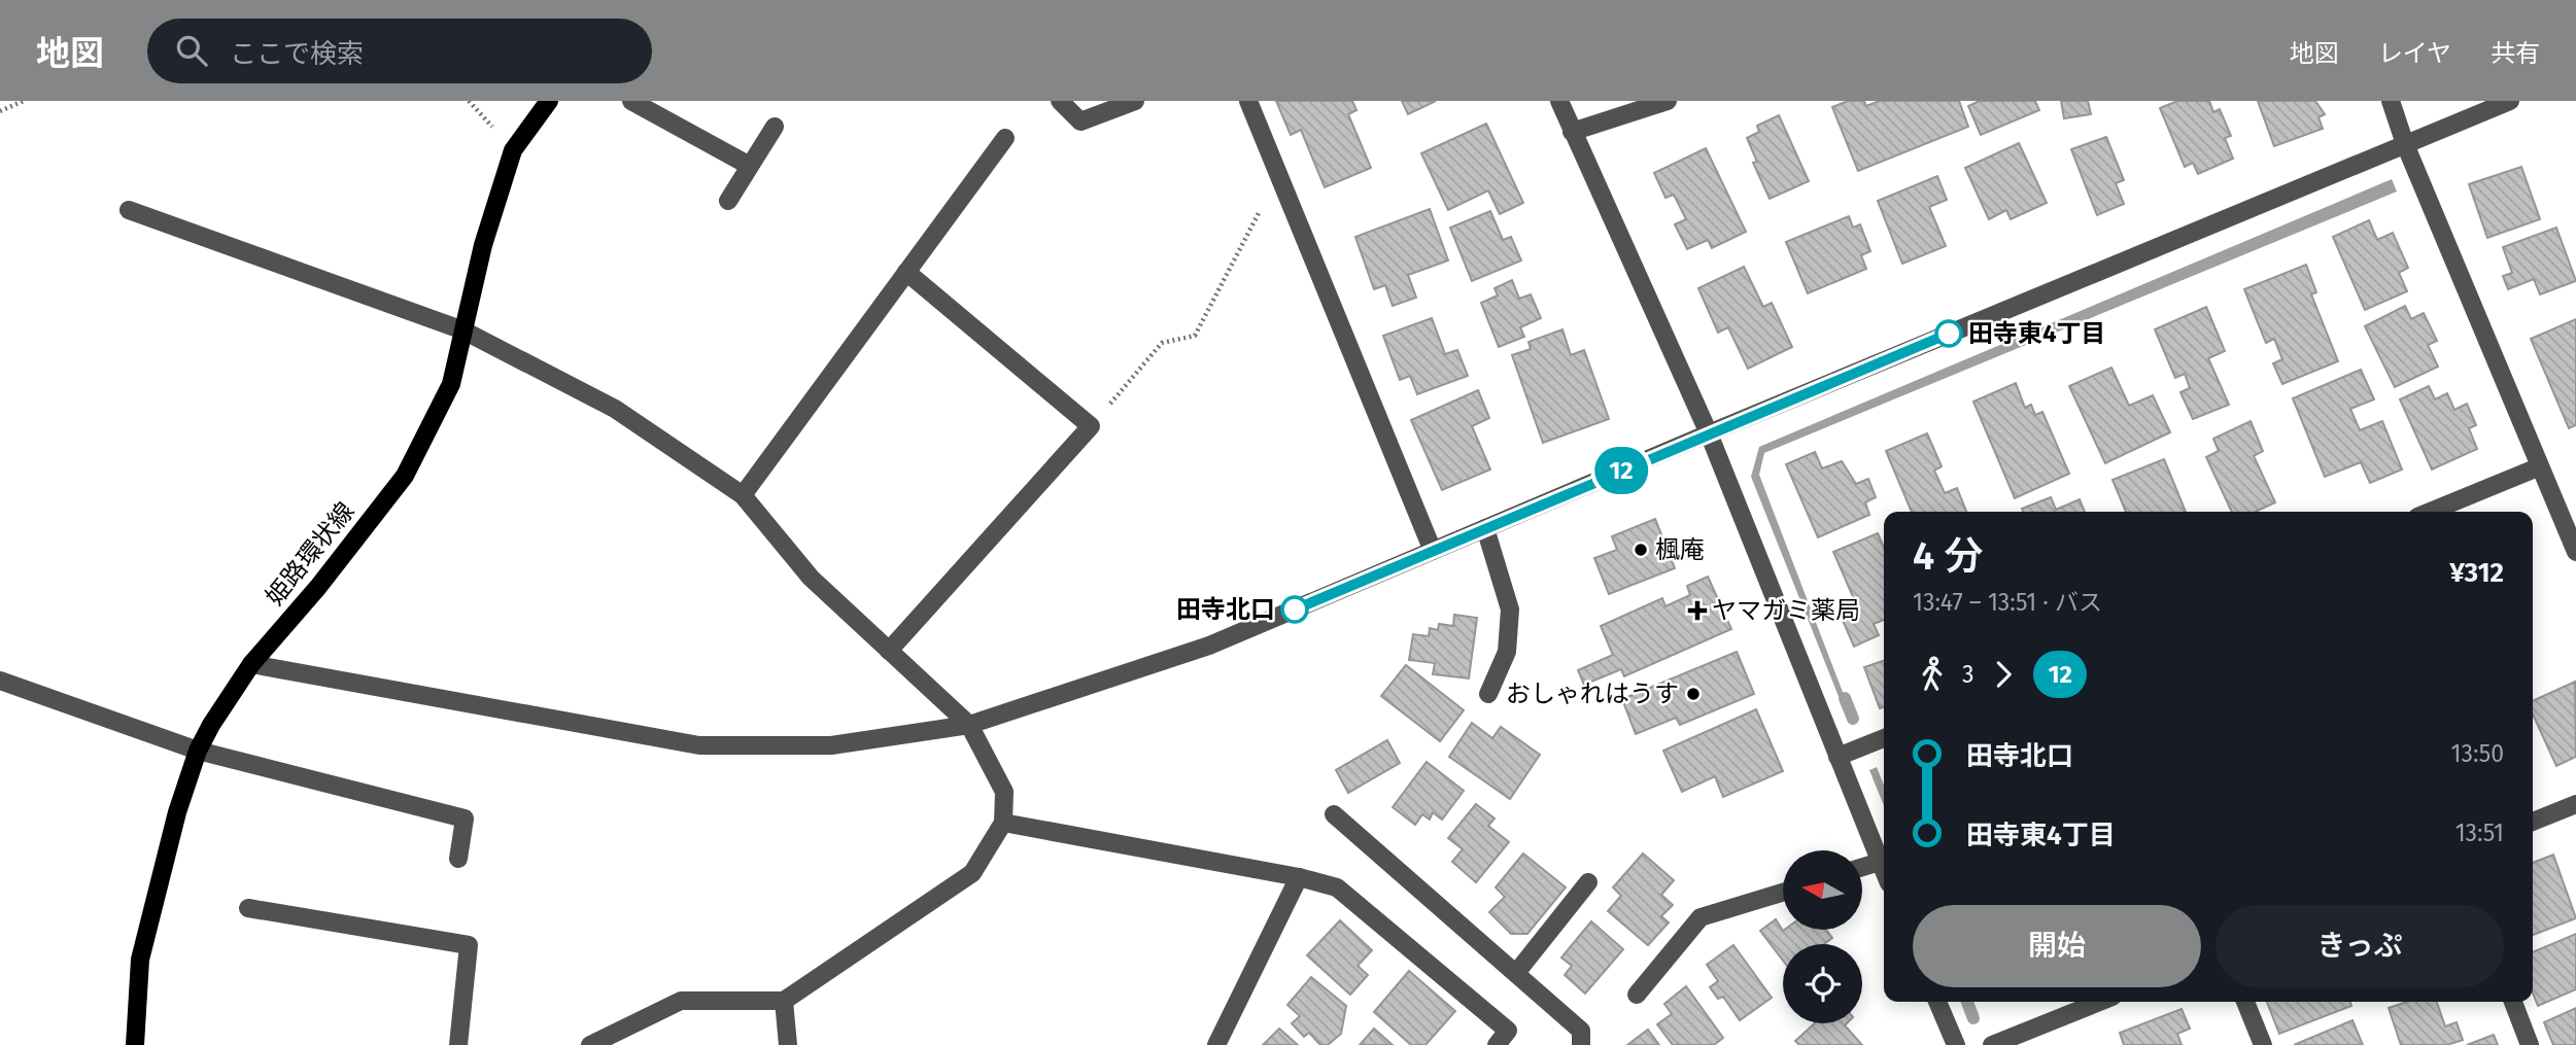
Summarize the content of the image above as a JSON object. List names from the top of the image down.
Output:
{
  "streets": {
    "main road": ["姫路環状線"]
  },
  "places": {
    "other": [
      "田寺東4丁目",
      "楓庵",
      "田寺北口",
      "おしゃれはうす"
    ],
    "health": ["ヤマガミ薬局"]
  },
  "lines": ["bus line 12"],
  "north": "left",
  "page": {
    "header": "地図",
    "search": "ここで検索",
    "nav": ["地図", "レイヤ", "共有"],
    "on_map": "12",
    "heading": ["4 分", "13:47 – 13:51 · バス", "¥312"],
    "legs": ["3", "12"],
    "list": [
      {
        "name": "田寺北口",
        "value": "13:50"
      },
      {
        "name": "田寺東4丁目",
        "value": "13:51"
      }
    ],
    "buttons": ["開始", "きっぷ"]
  }
}
